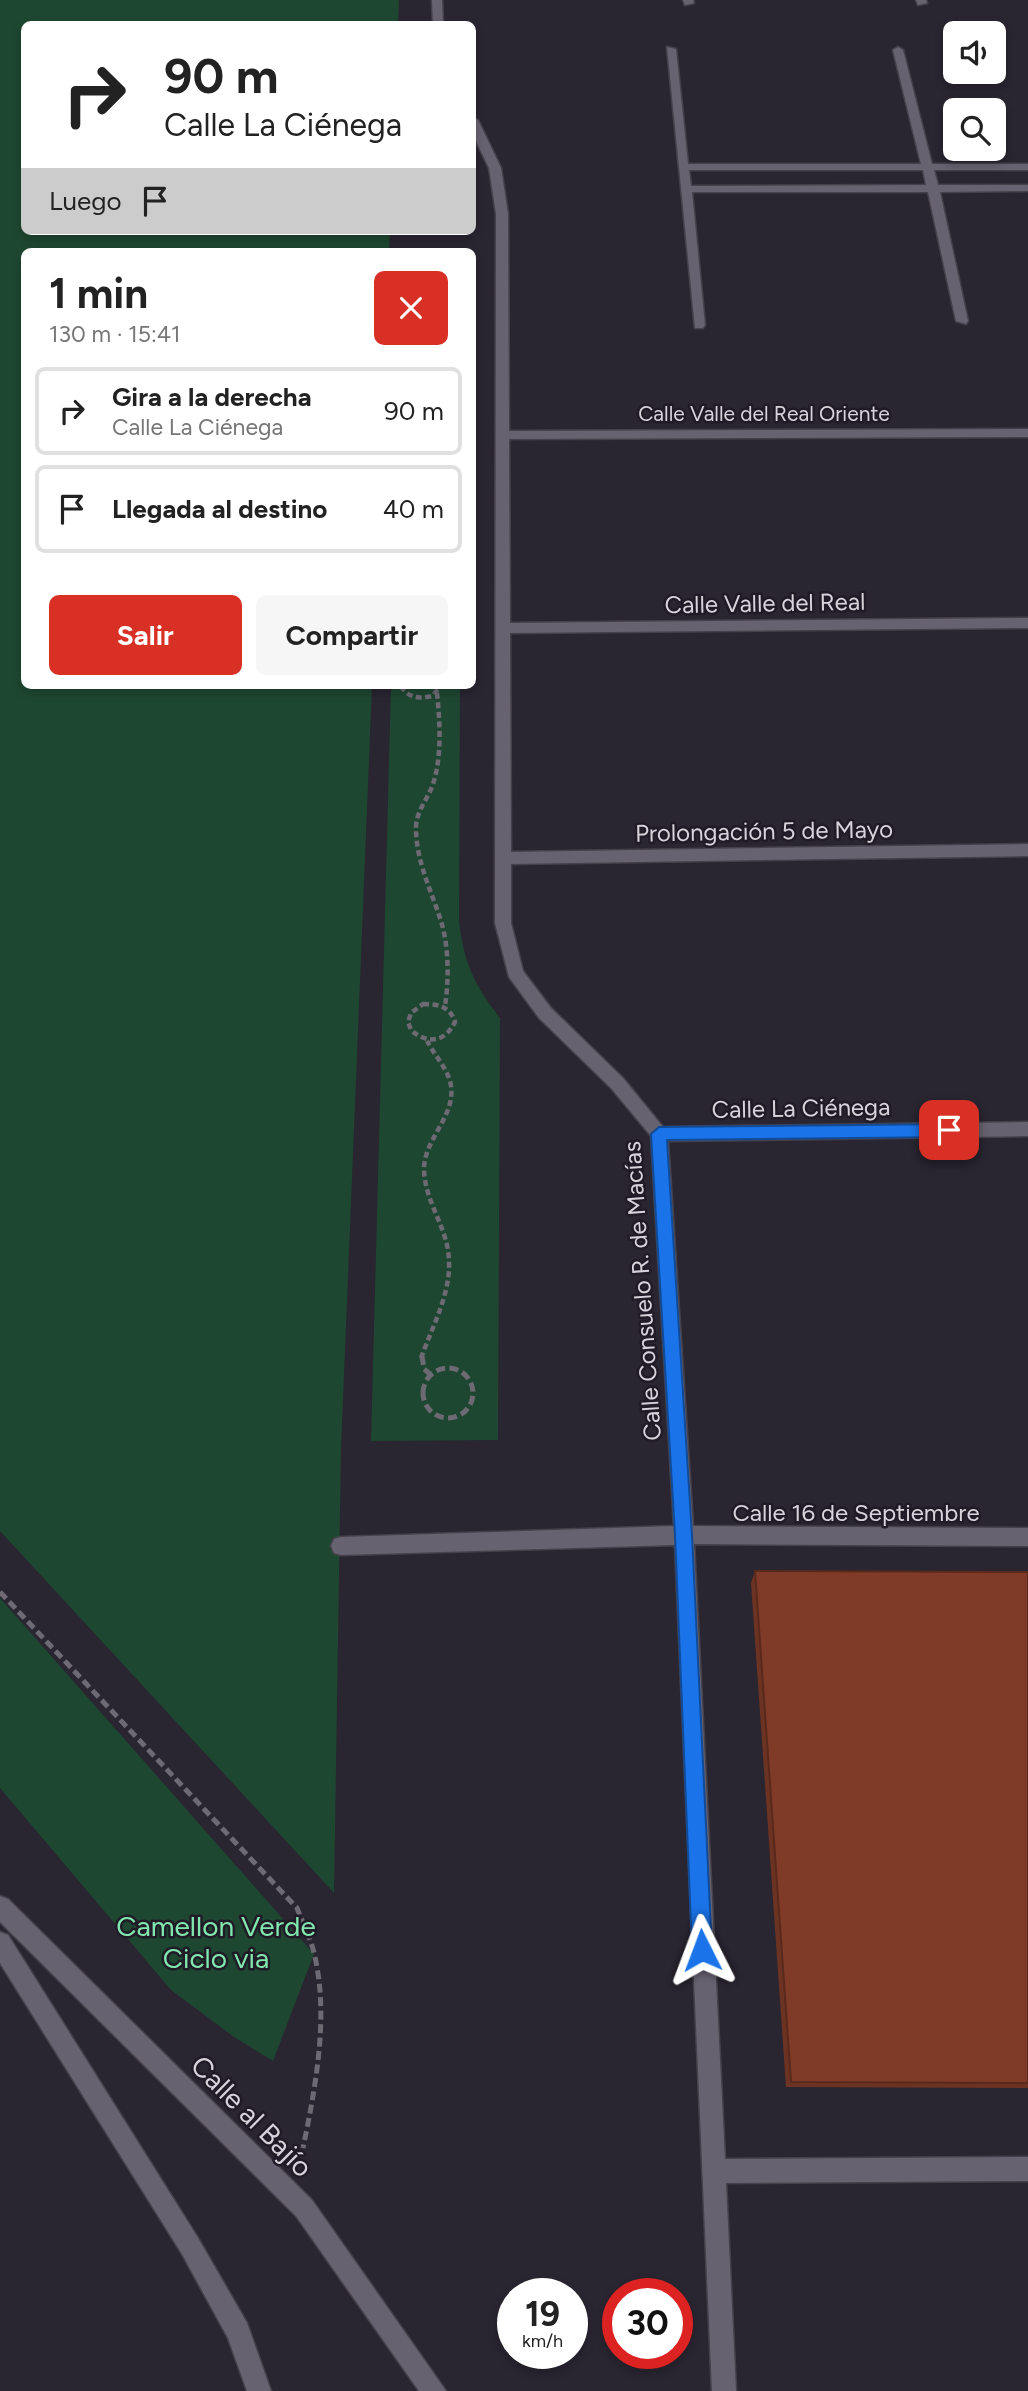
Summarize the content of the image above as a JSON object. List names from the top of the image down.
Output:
{
  "streets": {
    "street": [
      "Calle Valle del Real Oriente",
      "Calle Valle del Real",
      "Prolongación 5 de Mayo",
      "Calle La Ciénega",
      "Calle Consuelo R. de Macías",
      "Calle 16 de Septiembre",
      "Calle al Bajío"
    ]
  },
  "crossings": [
    ["Calle Valle del Real Oriente", "Calle Consuelo R. de Macías"],
    ["Calle Valle del Real", "Calle Consuelo R. de Macías"],
    ["Prolongación 5 de Mayo", "Calle Consuelo R. de Macías"],
    ["Calle La Ciénega", "Calle Consuelo R. de Macías"],
    ["Calle Consuelo R. de Macías", "Calle 16 de Septiembre"]
  ],
  "parks": ["Camellon Verde Ciclo via"],
  "page": {
    "turn": ["90 m", "Calle La Ciénega"],
    "then": "Luego",
    "heading": ["1 min", "130 m · 15:41"],
    "list": [
      {
        "name": "Gira a la derecha",
        "note": "Calle La Ciénega",
        "value": "90 m"
      },
      {
        "name": "Llegada al destino",
        "value": "40 m"
      }
    ],
    "buttons": ["Salir", "Compartir"],
    "speed": "19 km/h",
    "limit": "30"
  }
}
